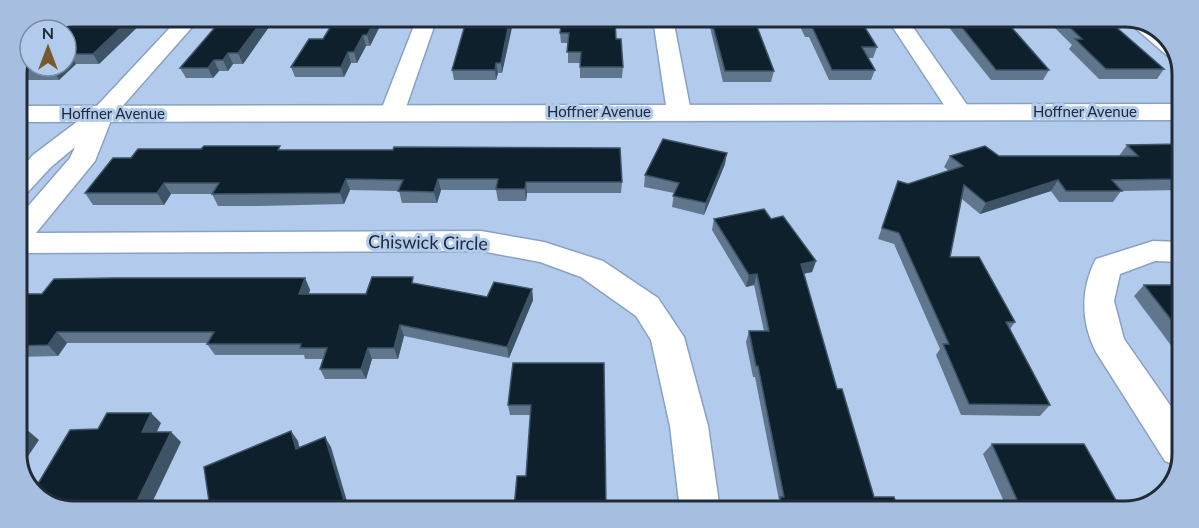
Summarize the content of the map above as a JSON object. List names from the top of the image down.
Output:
{
  "streets": {
    "main road": ["Hoffner Avenue"],
    "street": ["Chiswick Circle"]
  },
  "north": "top"
}
